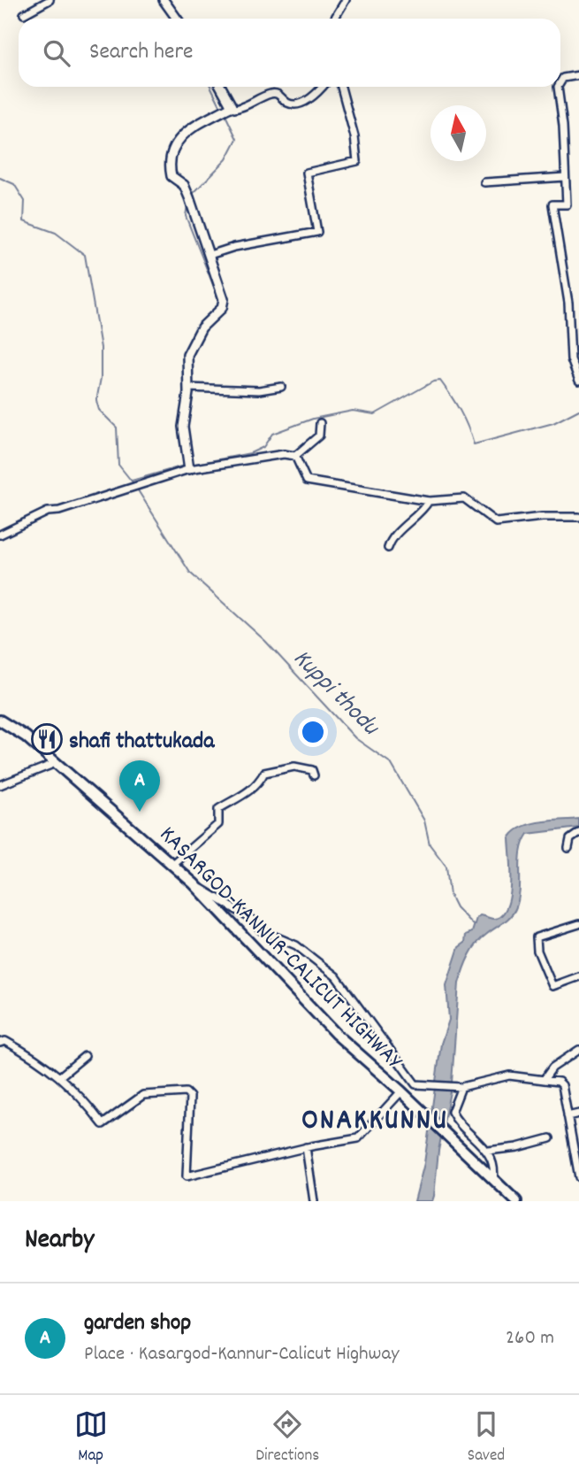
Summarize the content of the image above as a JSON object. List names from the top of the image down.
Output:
{
  "streets": {
    "highway": ["KASARGOD-KANNUR-CALICUT HIGHWAY"]
  },
  "districts": ["ONAKKUNNU"],
  "water": ["Kuppi thodu"],
  "places": {
    "restaurant": ["shafi thattukada"]
  },
  "north": "top",
  "page": {
    "search": "Search here",
    "pins": "A",
    "heading": "Nearby",
    "list": [
      {
        "mark": "A",
        "name": "garden shop",
        "note": "Place · Kasargod-Kannur-Calicut Highway",
        "value": "260 m"
      }
    ],
    "nav": ["Map", "Directions", "Saved"]
  }
}
